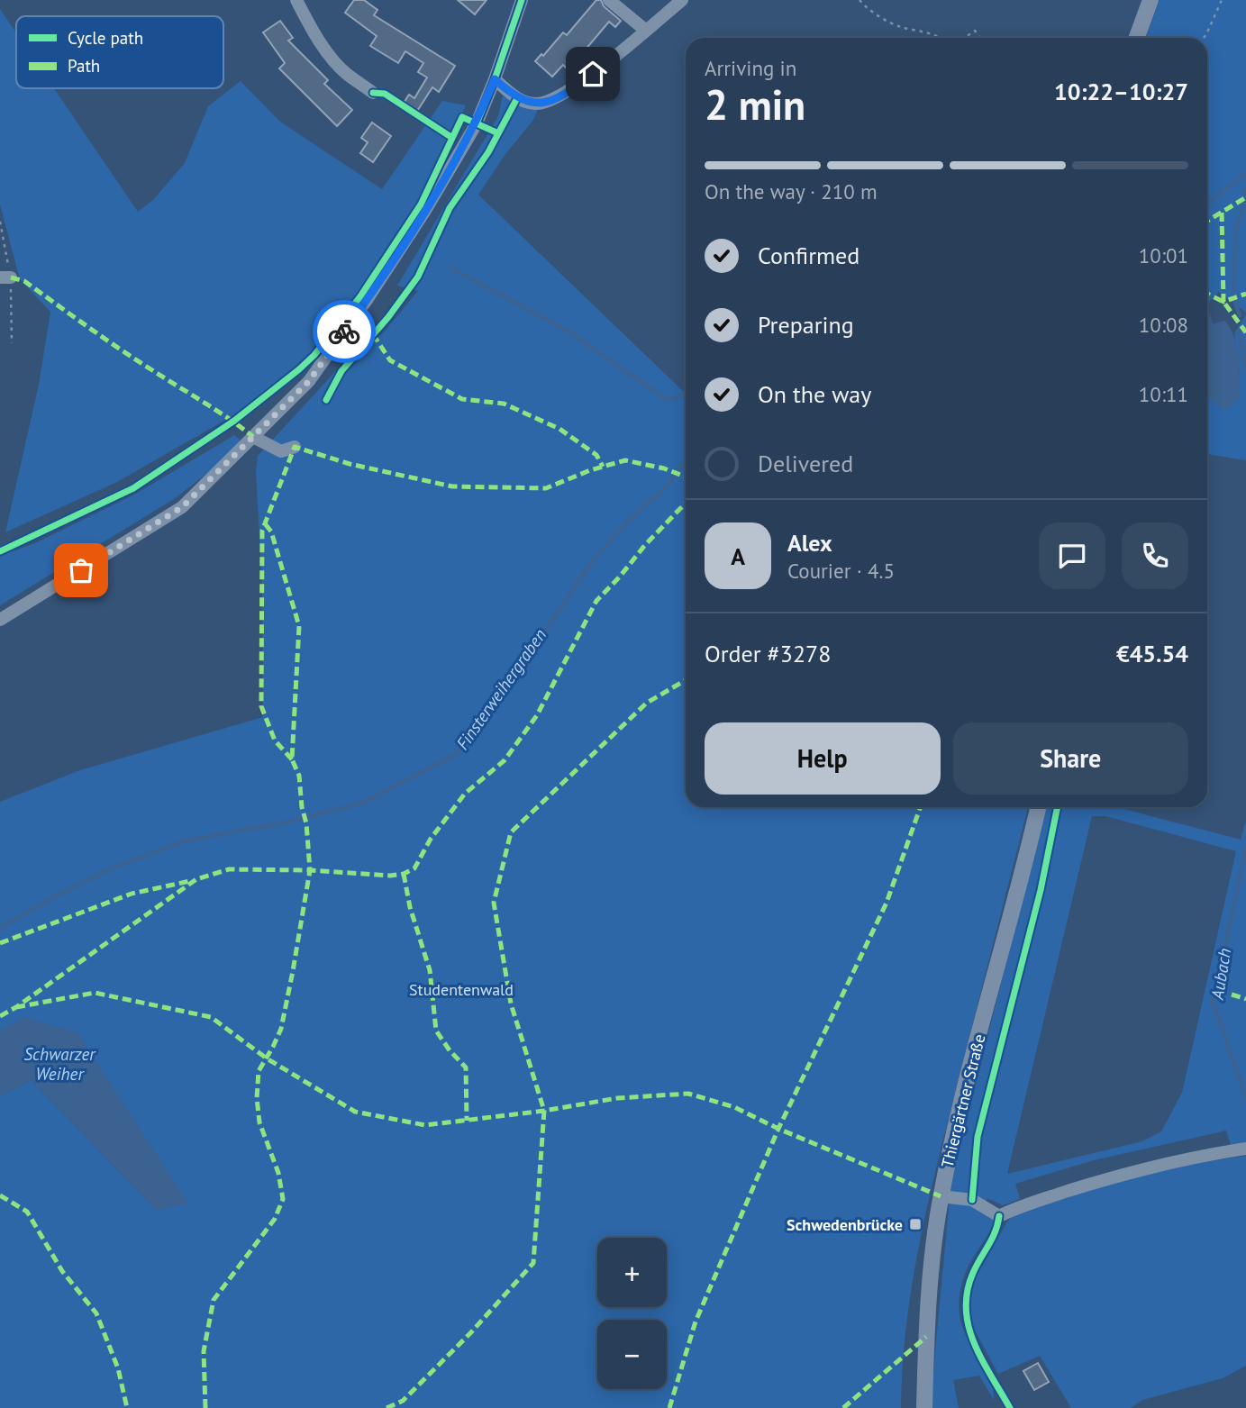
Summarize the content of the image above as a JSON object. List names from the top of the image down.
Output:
{
  "streets": {
    "main road": ["Thiergärtner Straße"]
  },
  "water": ["Finsterweihergraben", "Aubach", "Schwarzer Weiher"],
  "parks": ["Studentenwald"],
  "places": {
    "transit": ["Schwedenbrücke"]
  },
  "legend": ["Cycle path", "Path"],
  "page": {
    "heading": ["2 min", "Arriving in", "10:22–10:27"],
    "panel": [
      "Alex",
      "Courier · 4.5",
      "Order #3278",
      "€45.54"
    ],
    "bar": "On the way · 210 m",
    "list": [
      ["Confirmed", "10:01"],
      ["Preparing", "10:08"],
      ["On the way", "10:11"],
      "Delivered"
    ],
    "round": "A",
    "buttons": ["Help", "Share"],
    "map_buttons": ["+", "−"]
  }
}
